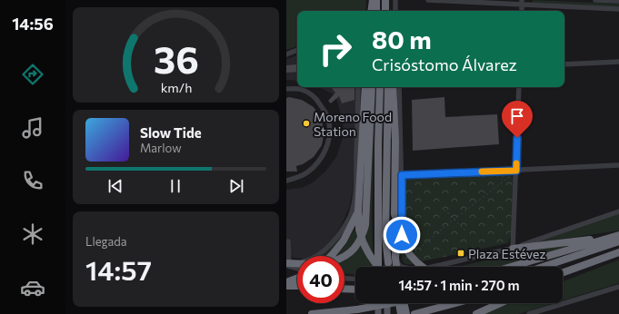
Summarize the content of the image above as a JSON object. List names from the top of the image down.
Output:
{
  "places": {
    "other": ["Moreno Food Station"],
    "transit": ["Plaza Estévez"]
  },
  "page": {
    "tabs": "14:56",
    "turn": ["80 m", "Crisóstomo Álvarez"],
    "song": ["Slow Tide", "Marlow"],
    "tile": ["Llegada", "14:57"],
    "limit": "40",
    "trip": "14:57 · 1 min · 270 m",
    "gauge": ["36", "km/h"]
  }
}
